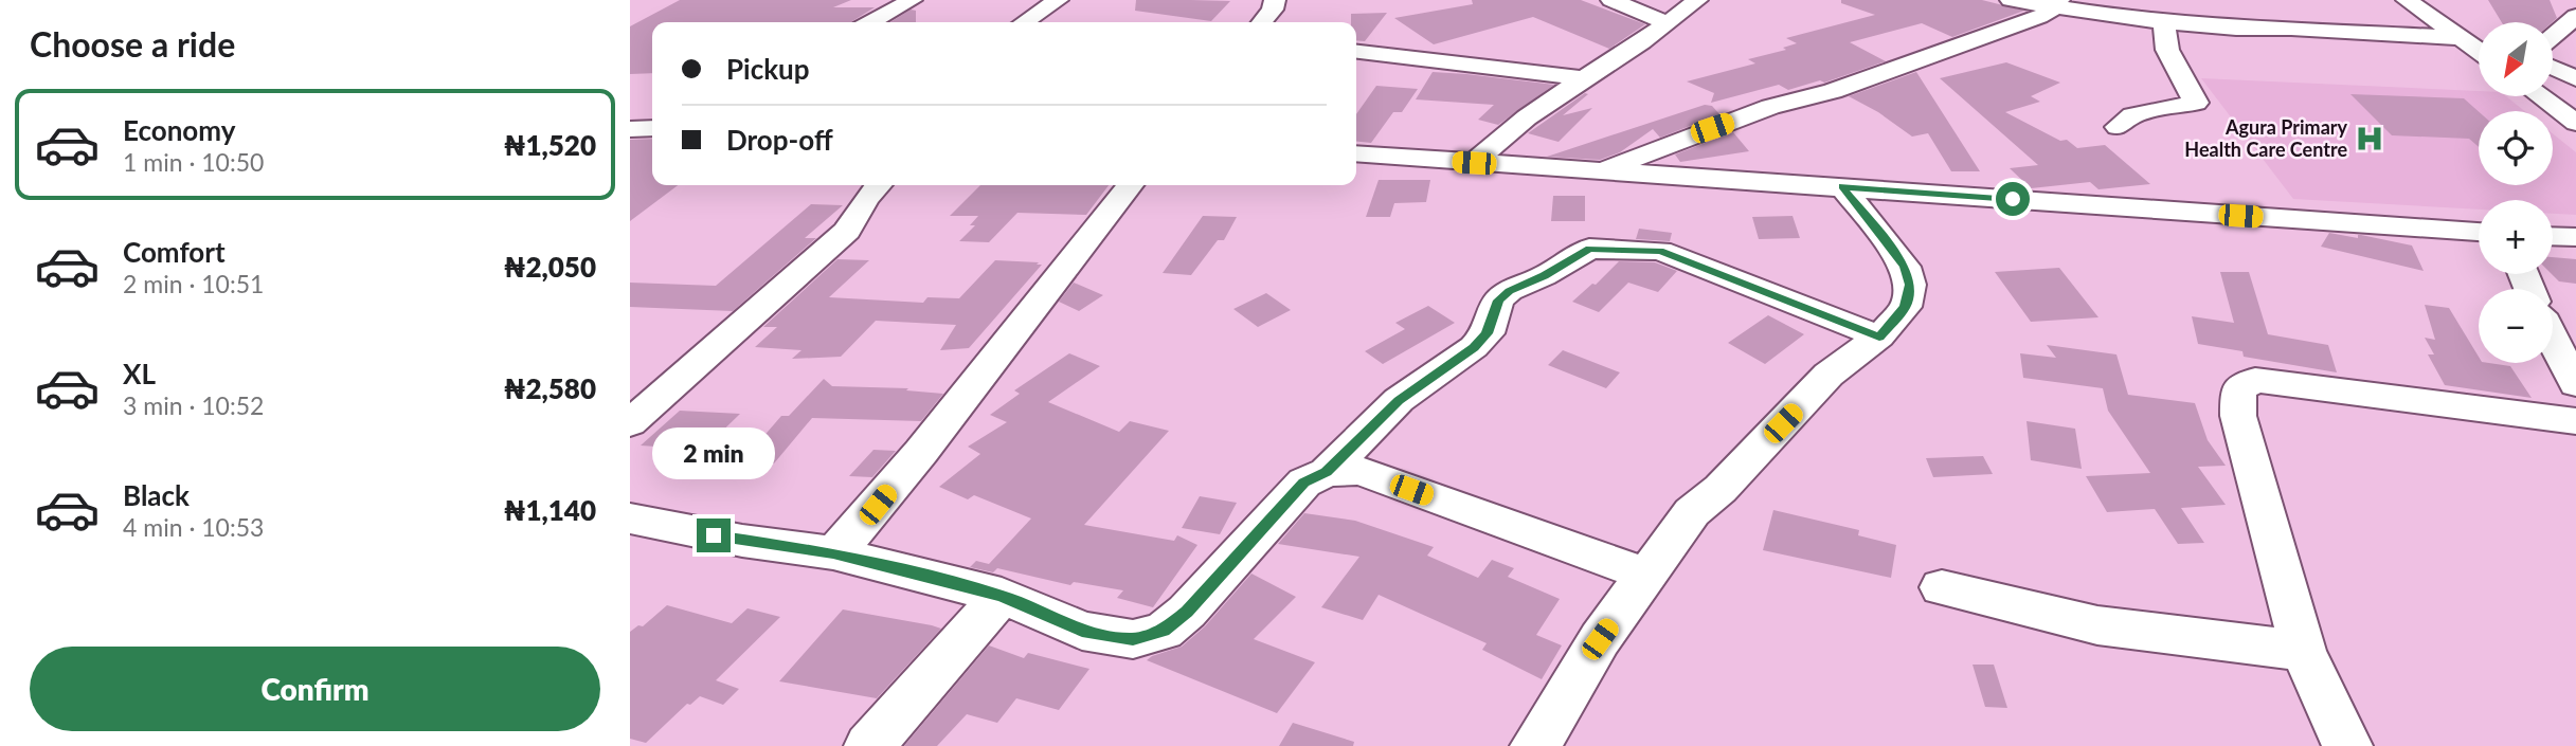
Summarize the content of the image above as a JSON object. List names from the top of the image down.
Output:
{
  "places": {
    "hospital": ["Agura Primary Health Care Centre"]
  },
  "north": "bottom left",
  "page": {
    "heading": "Choose a ride",
    "map_buttons": ["+", "−"],
    "banner": ["Pickup", "Drop-off"],
    "list": [
      {
        "name": "Economy",
        "note": "1 min · 10:50",
        "value": "₦1,520"
      },
      {
        "name": "Comfort",
        "note": "2 min · 10:51",
        "value": "₦2,050"
      },
      {
        "name": "XL",
        "note": "3 min · 10:52",
        "value": "₦2,580"
      },
      {
        "name": "Black",
        "note": "4 min · 10:53",
        "value": "₦1,140"
      }
    ],
    "bubble": "2 min",
    "buttons": "Confirm"
  }
}
